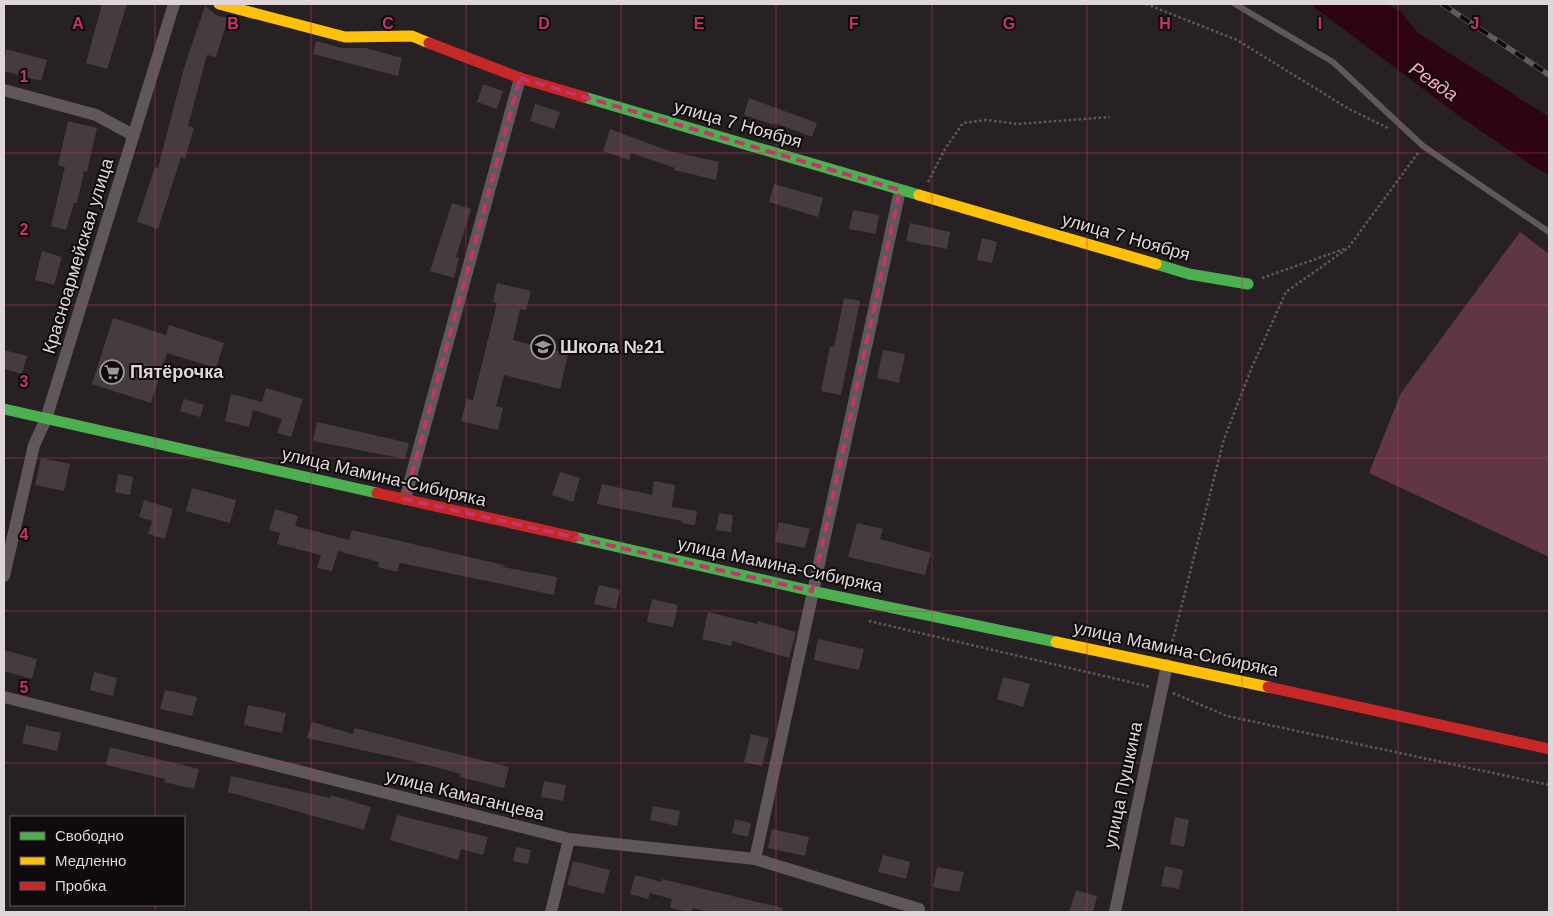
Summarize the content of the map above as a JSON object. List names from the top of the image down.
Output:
{
  "streets": {
    "street": [
      "улица 7 Ноября",
      "Красноармейская улица",
      "улица Мамина-Сибиряка",
      "улица Пушкина",
      "улица Камаганцева"
    ]
  },
  "crossings": [
    ["Красноармейская улица", "улица Мамина-Сибиряка"],
    ["улица Мамина-Сибиряка", "улица Пушкина"]
  ],
  "water": ["Ревда"],
  "places": {
    "school or university": ["Школа №21"],
    "supermarket": ["Пятёрочка"]
  },
  "legend": ["Свободно", "Медленно", "Пробка"],
  "grid": {
    "columns": [
      "A",
      "B",
      "C",
      "D",
      "E",
      "F",
      "G",
      "H",
      "I",
      "J"
    ],
    "rows": [
      "1",
      "2",
      "3",
      "4",
      "5"
    ]
  }
}
